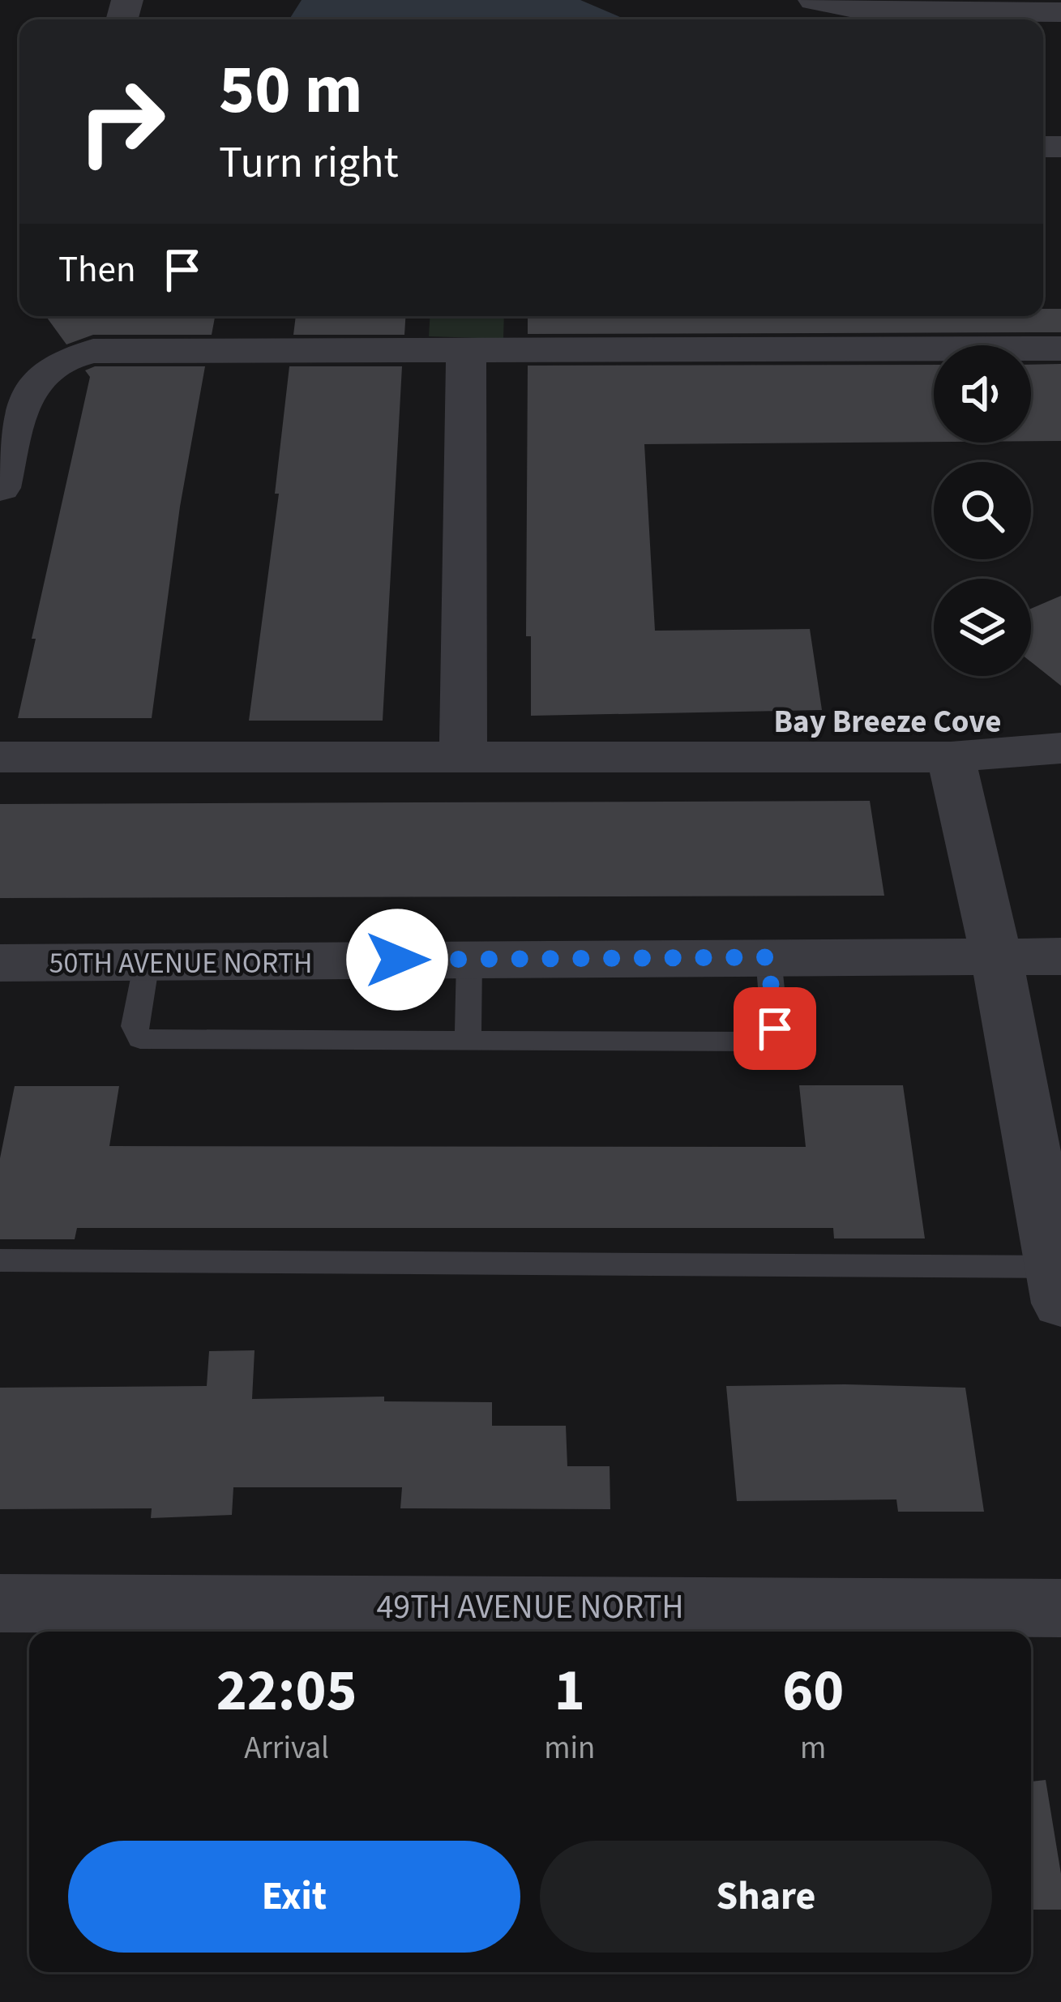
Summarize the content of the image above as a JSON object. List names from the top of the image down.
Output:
{
  "streets": {
    "street": ["50TH AVENUE NORTH", "49TH AVENUE NORTH"]
  },
  "districts": ["Bay Breeze Cove"],
  "page": {
    "turn": ["50 m", "Turn right"],
    "then": "Then",
    "eta": [
      "22:05",
      "Arrival",
      "1",
      "min",
      "60",
      "m"
    ],
    "buttons": ["Exit", "Share"]
  }
}
